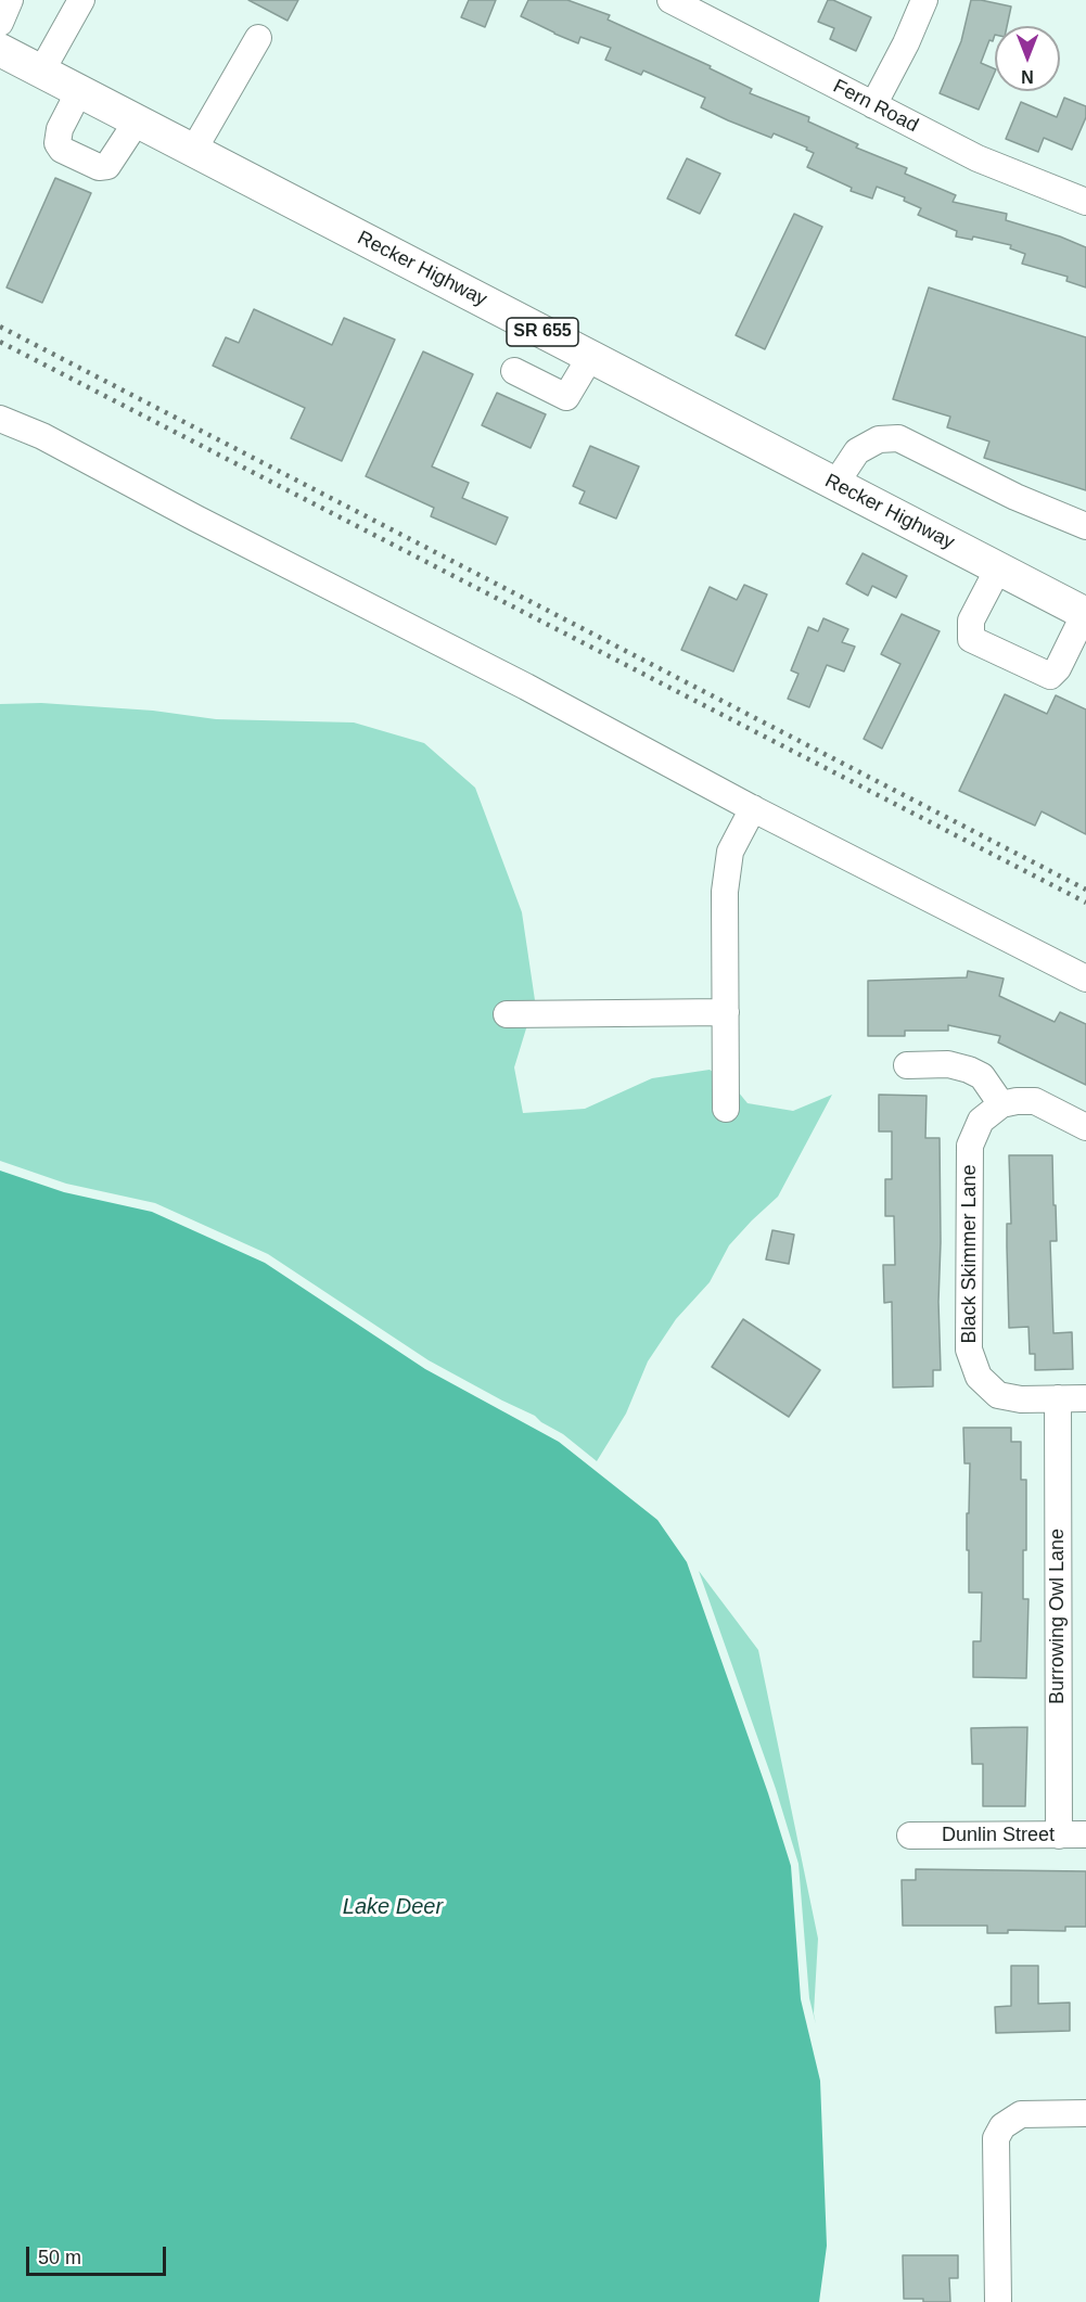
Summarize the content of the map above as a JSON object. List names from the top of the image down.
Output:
{
  "streets": {
    "main road": ["Recker Highway", "SR 655"],
    "street": [
      "Fern Road",
      "Black Skimmer Lane",
      "Burrowing Owl Lane",
      "Dunlin Street"
    ]
  },
  "crossings": [
    ["Black Skimmer Lane", "Burrowing Owl Lane"],
    ["Burrowing Owl Lane", "Dunlin Street"]
  ],
  "water": ["Lake Deer"],
  "scale_bar": "50 m",
  "north": "bottom"
}
